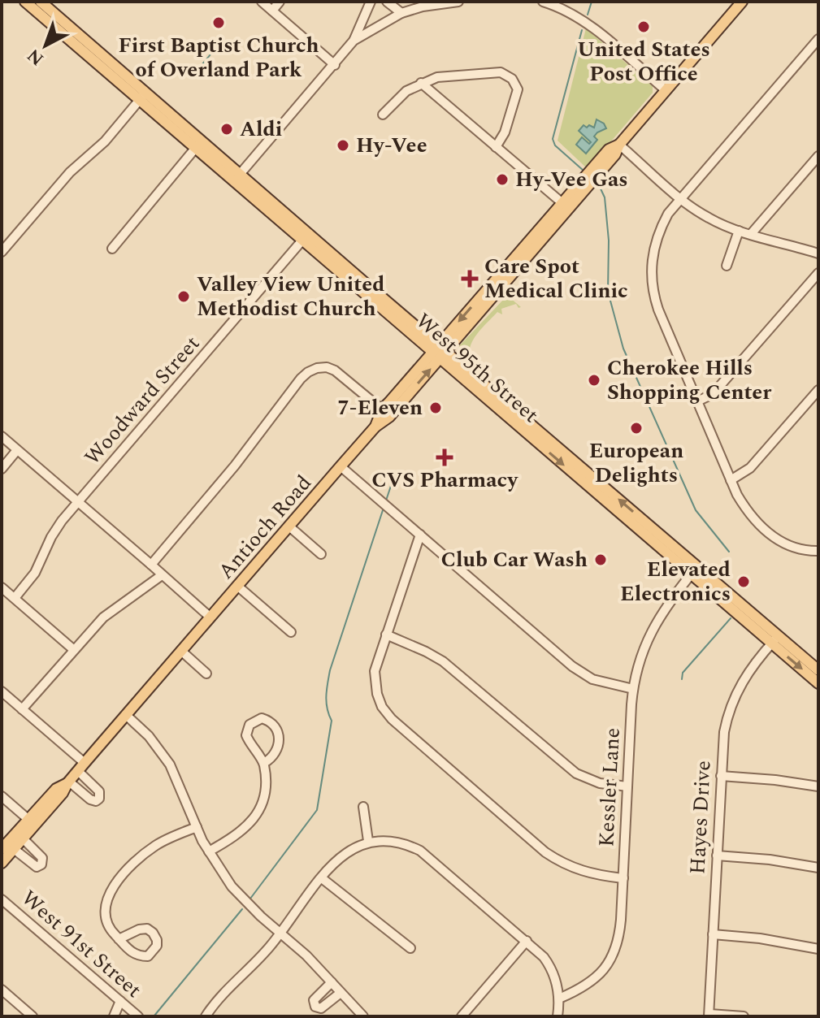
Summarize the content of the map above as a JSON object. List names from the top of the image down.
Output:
{
  "streets": {
    "main road": ["West 95th Street", "Antioch Road"],
    "street": [
      "Woodward Street",
      "Kessler Lane",
      "Hayes Drive",
      "West 91st Street"
    ]
  },
  "crossings": [
    ["West 95th Street", "Woodward Street"],
    ["West 95th Street", "Antioch Road"],
    ["West 95th Street", "Kessler Lane"],
    ["West 95th Street", "Hayes Drive"]
  ],
  "places": {
    "other": [
      "First Baptist Church of Overland Park",
      "United States Post Office",
      "Aldi",
      "Hy-Vee",
      "Hy-Vee Gas",
      "Valley View United Methodist Church",
      "Cherokee Hills Shopping Center",
      "7-Eleven",
      "European Delights",
      "Club Car Wash",
      "Elevated Electronics"
    ],
    "health": ["Care Spot Medical Clinic", "CVS Pharmacy"]
  },
  "north": "bottom left"
}
